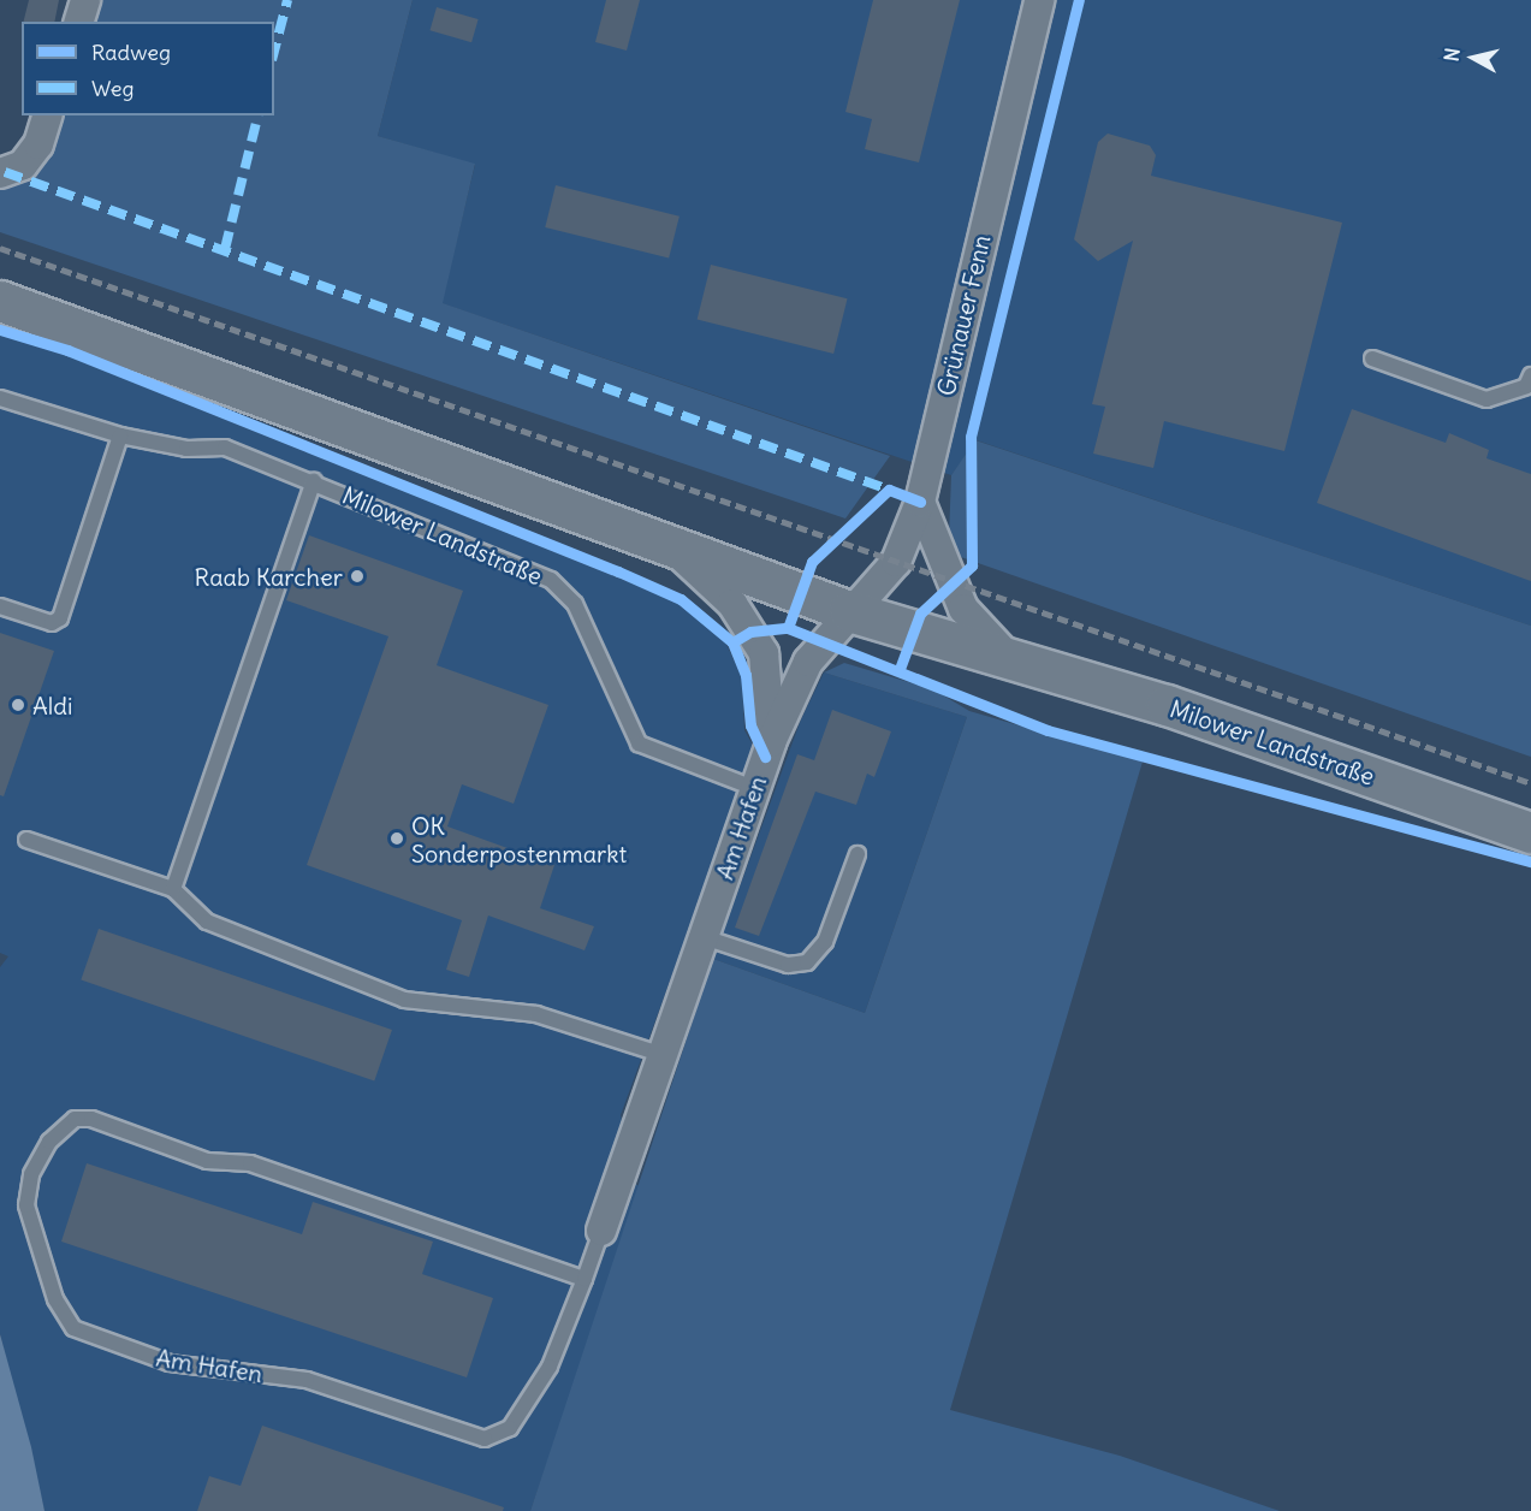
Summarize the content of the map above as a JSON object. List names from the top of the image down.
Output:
{
  "streets": {
    "main road": ["Milower Landstraße"],
    "street": ["Grünauer Fenn", "Am Hafen"]
  },
  "crossings": [
    ["Grünauer Fenn", "Milower Landstraße"],
    ["Grünauer Fenn", "Am Hafen"],
    ["Milower Landstraße", "Am Hafen"]
  ],
  "places": ["Raab Karcher", "Aldi", "OK Sonderpostenmarkt"],
  "legend": ["Radweg", "Weg"],
  "north": "left"
}
